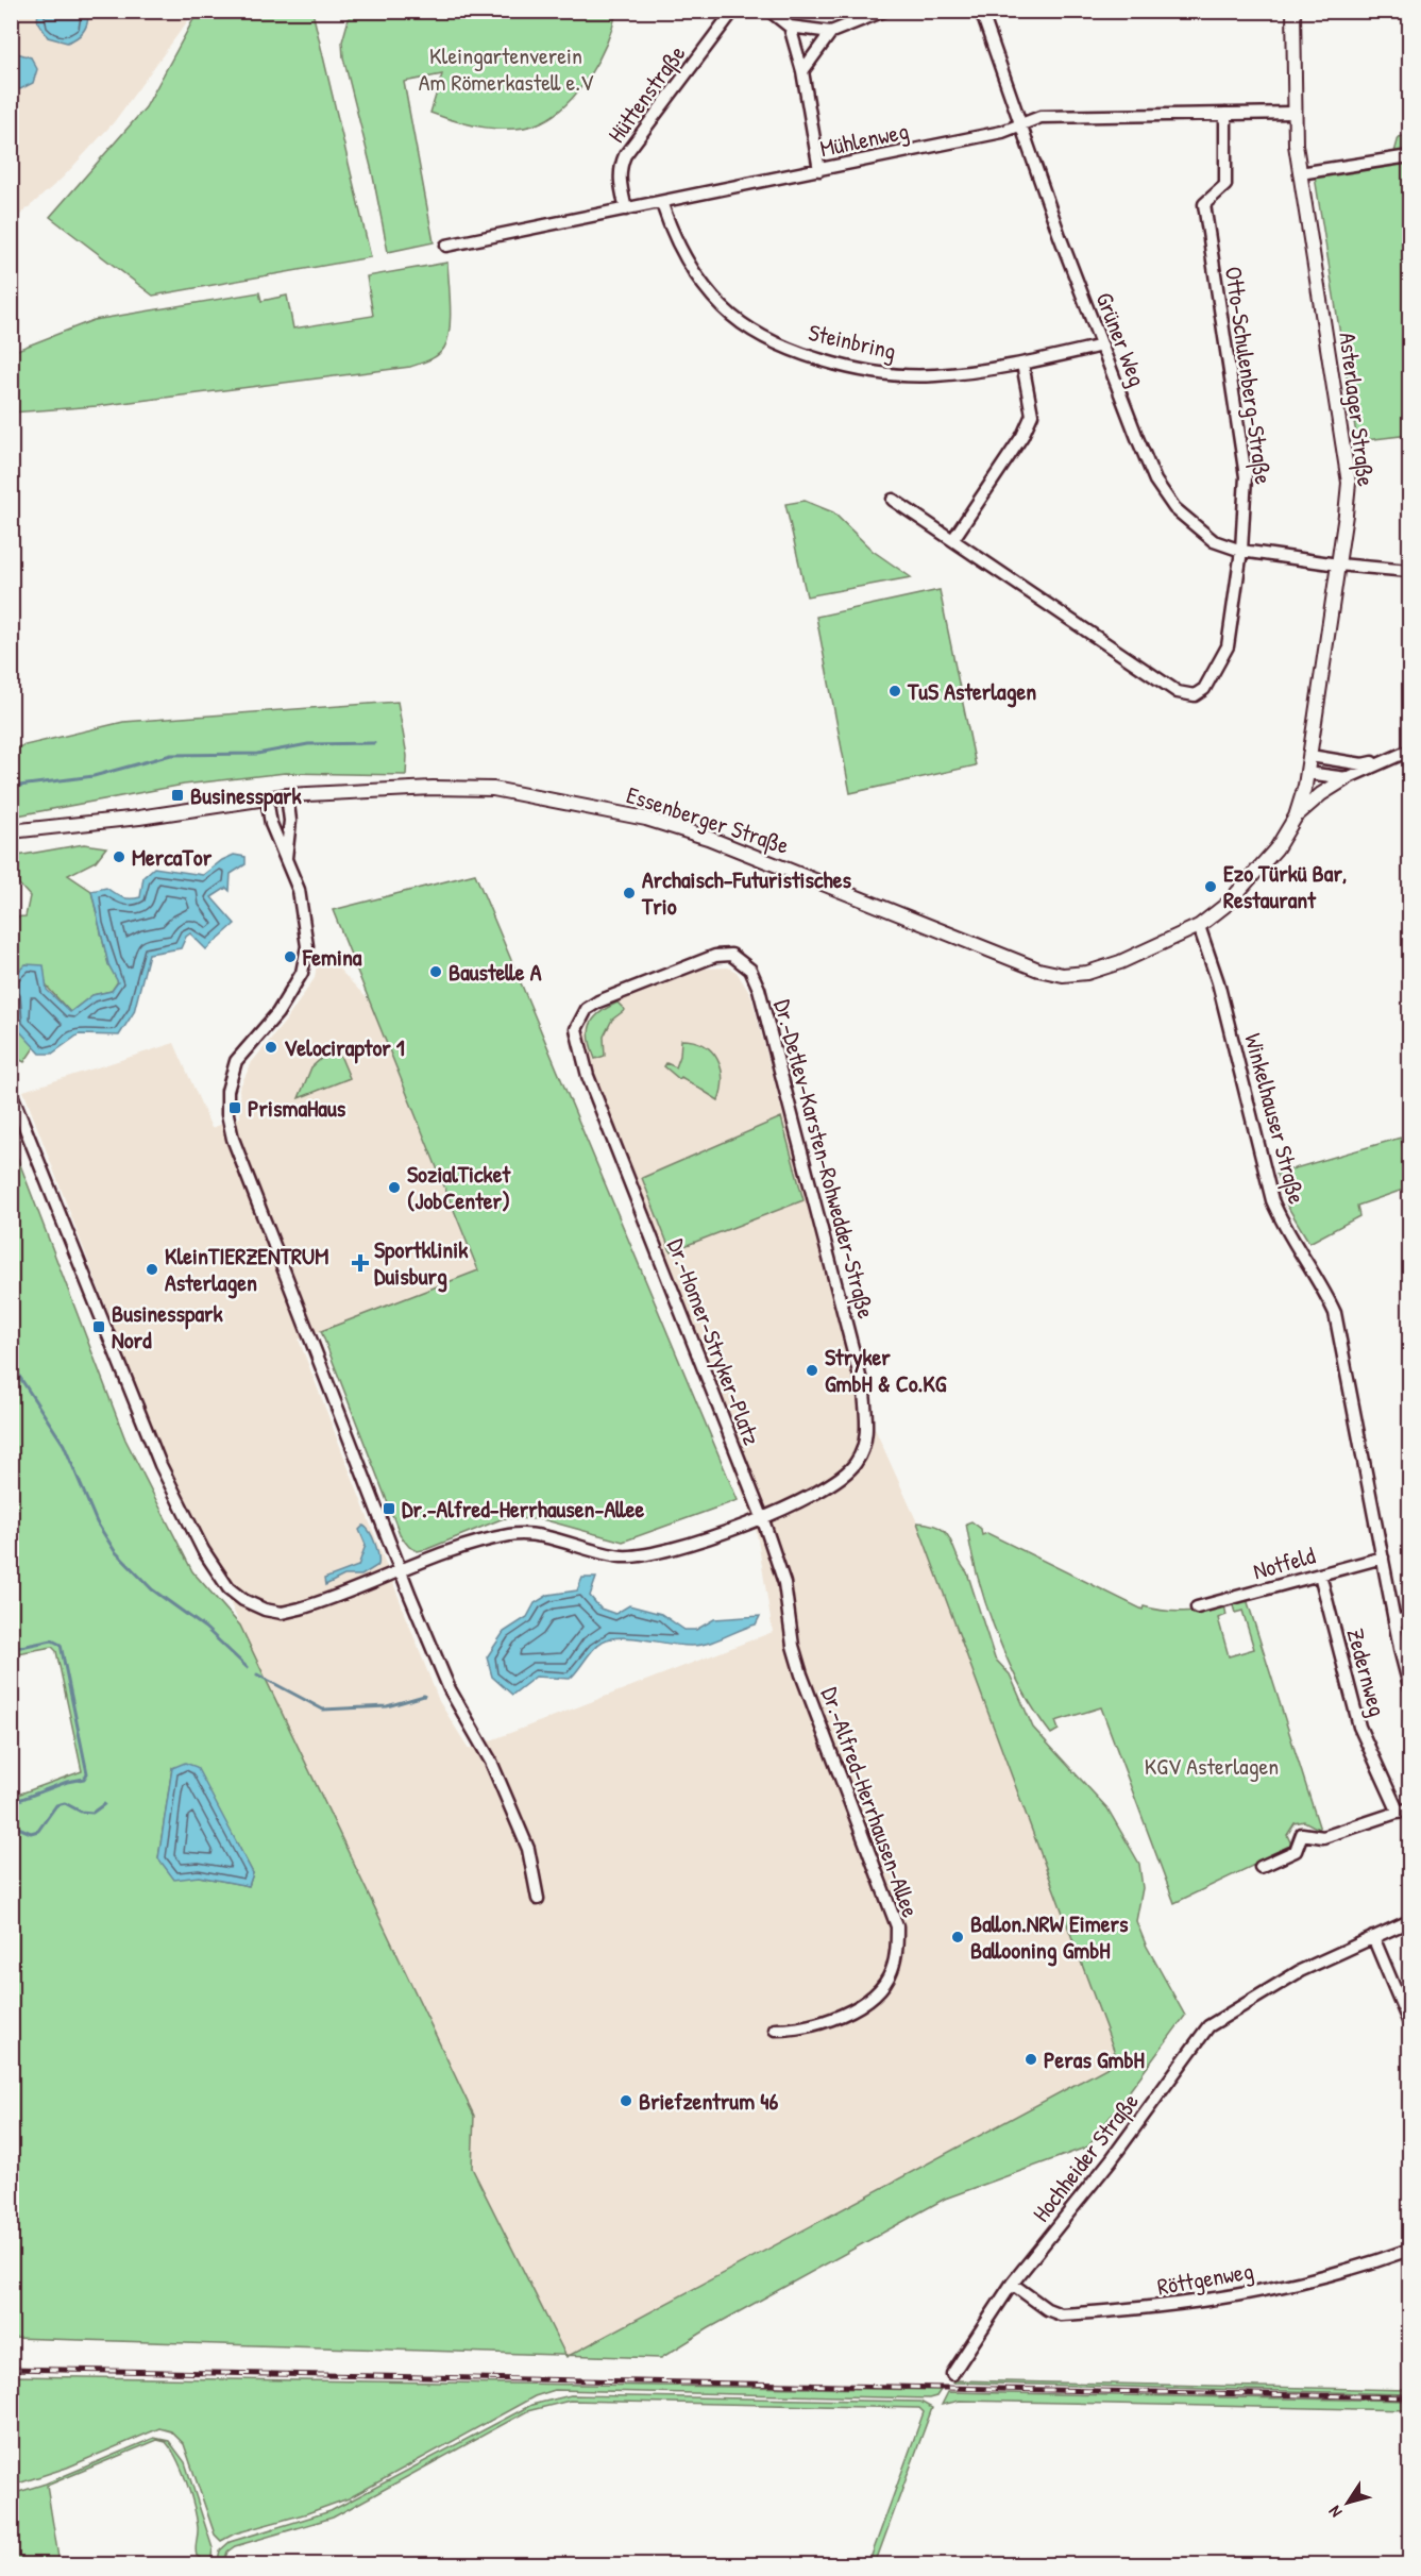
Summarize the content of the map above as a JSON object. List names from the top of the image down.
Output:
{
  "streets": {
    "main road": ["Asterlager Straße", "Essenberger Straße"],
    "street": [
      "Hüttenstraße",
      "Mühlenweg",
      "Grüner Weg",
      "Steinbring",
      "Otto-Schulenberg-Straße",
      "Winkelhauser Straße",
      "Dr.-Detlev-Karsten-Rohwedder-Straße",
      "Dr.-Homer-Stryker-Platz",
      "Notfeld",
      "Zedernweg",
      "Dr.-Alfred-Herrhausen-Allee",
      "Hochheider Straße",
      "Röttgenweg"
    ]
  },
  "crossings": [
    ["Hüttenstraße", "Mühlenweg"],
    ["Mühlenweg", "Grüner Weg"],
    ["Mühlenweg", "Steinbring"],
    ["Mühlenweg", "Otto-Schulenberg-Straße"],
    ["Mühlenweg", "Asterlager Straße"],
    ["Grüner Weg", "Steinbring"],
    ["Grüner Weg", "Otto-Schulenberg-Straße"],
    ["Grüner Weg", "Asterlager Straße"],
    ["Asterlager Straße", "Essenberger Straße"],
    ["Asterlager Straße", "Winkelhauser Straße"],
    ["Essenberger Straße", "Winkelhauser Straße"],
    ["Winkelhauser Straße", "Notfeld"],
    ["Dr.-Detlev-Karsten-Rohwedder-Straße", "Dr.-Homer-Stryker-Platz"],
    ["Dr.-Detlev-Karsten-Rohwedder-Straße", "Dr.-Alfred-Herrhausen-Allee"],
    ["Dr.-Homer-Stryker-Platz", "Dr.-Alfred-Herrhausen-Allee"],
    ["Notfeld", "Zedernweg"],
    ["Hochheider Straße", "Röttgenweg"]
  ],
  "parks": ["Kleingartenverein Am Römerkastell e.V", "KGV Asterlagen"],
  "places": {
    "other": [
      "TuS Asterlagen",
      "MercaTor",
      "Ezo Türkü Bar, Restaurant",
      "Archaisch-Futuristisches Trio",
      "Femina",
      "Baustelle A",
      "Velociraptor 1",
      "SozialTicket (JobCenter)",
      "KleinTIERZENTRUM Asterlagen",
      "Stryker GmbH & Co.KG",
      "Ballon.NRW Eimers Ballooning GmbH",
      "Peras GmbH",
      "Briefzentrum 46"
    ],
    "transit": [
      "Businesspark",
      "PrismaHaus",
      "Businesspark Nord",
      "Dr.-Alfred-Herrhausen-Allee"
    ],
    "health": ["Sportklinik Duisburg"]
  },
  "north": "bottom left"
}
